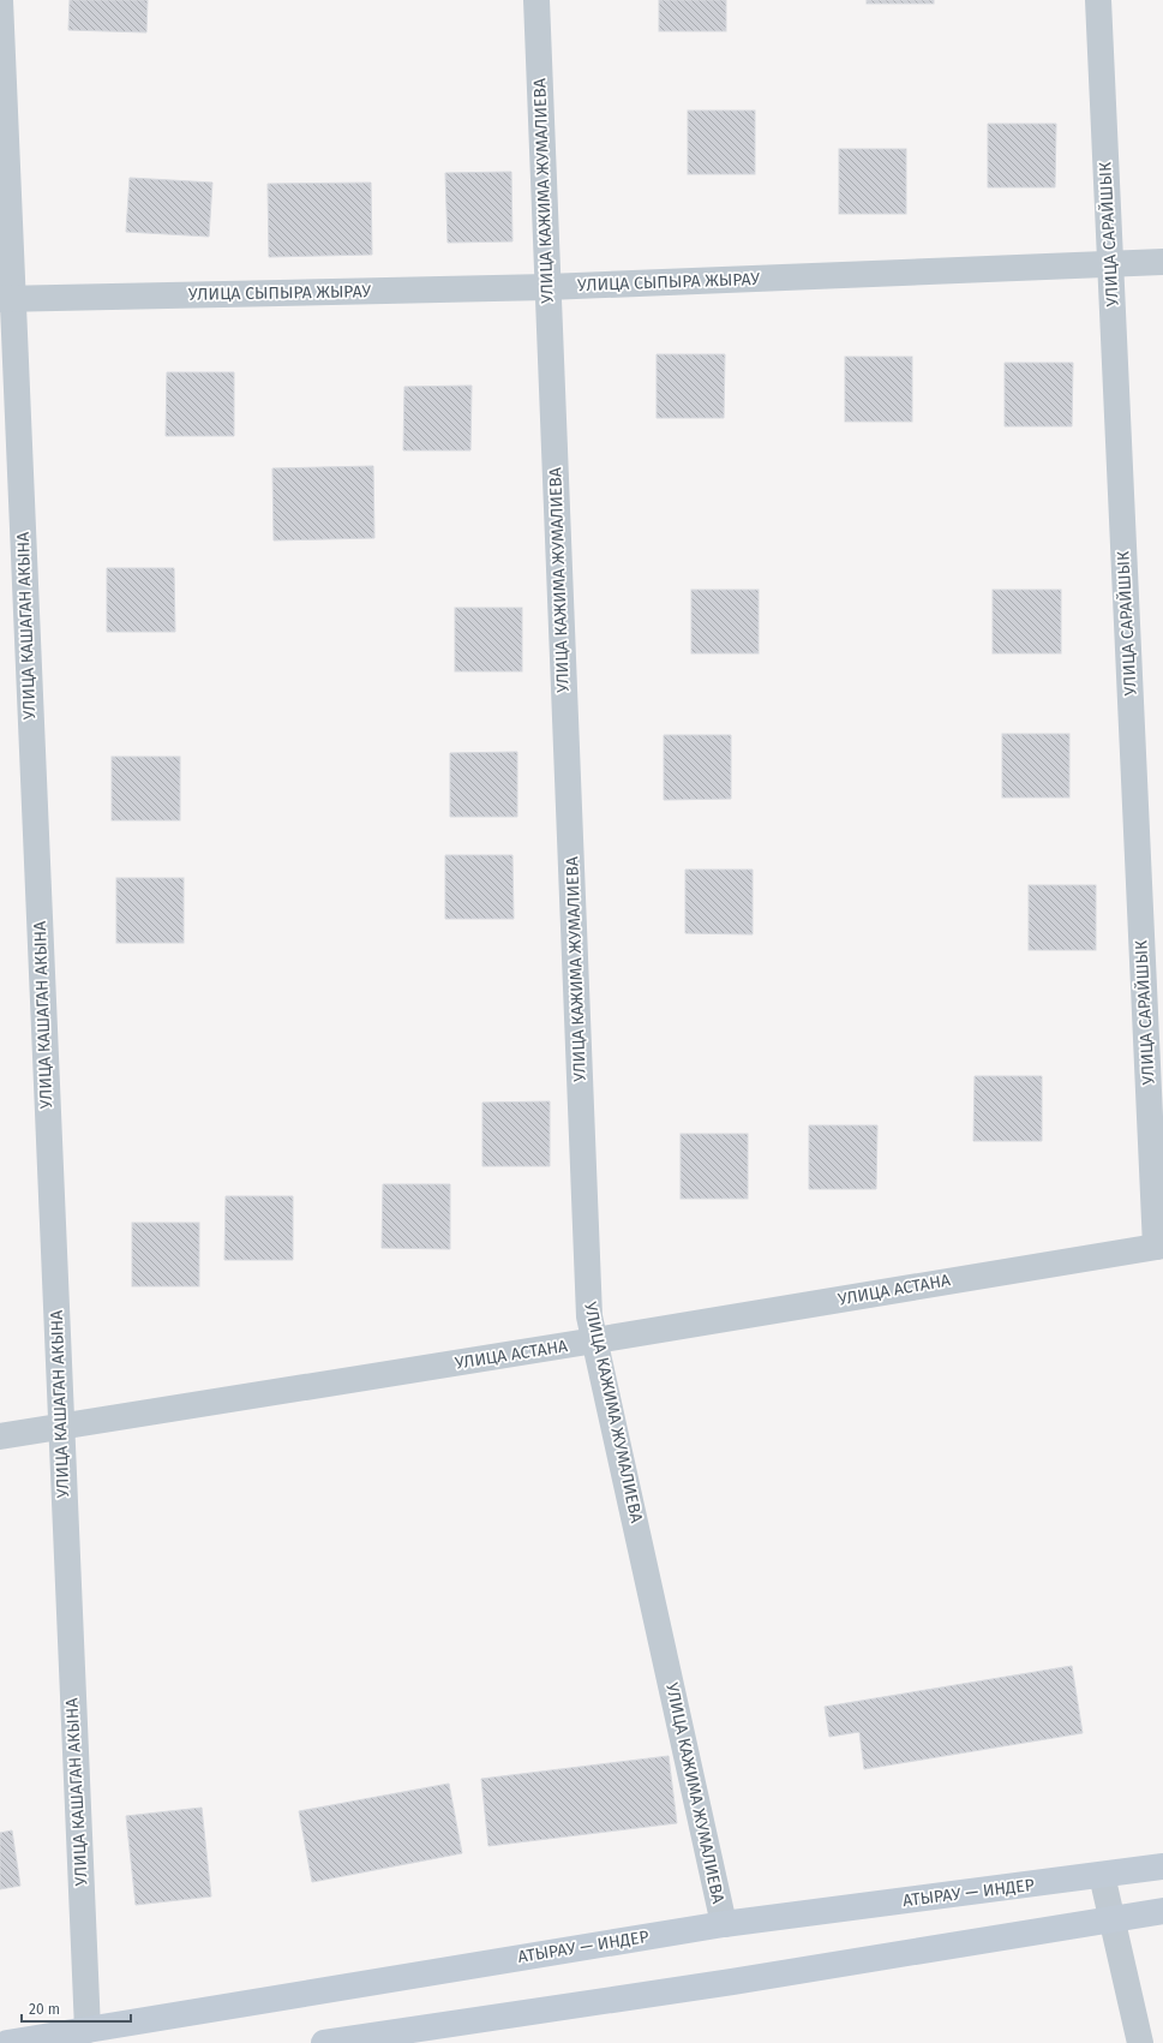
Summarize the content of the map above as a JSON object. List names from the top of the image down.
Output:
{
  "streets": {
    "main road": ["АТЫРАУ — ИНДЕР"],
    "street": [
      "УЛИЦА КАЖИМА ЖУМАЛИЕВА",
      "УЛИЦА САРАЙШЫК",
      "УЛИЦА СЫПЫРА ЖЫРАУ",
      "УЛИЦА КАШАГАН АКЫНА",
      "УЛИЦА АСТАНА"
    ]
  },
  "crossings": [
    ["УЛИЦА КАЖИМА ЖУМАЛИЕВА", "УЛИЦА СЫПЫРА ЖЫРАУ"],
    ["УЛИЦА КАЖИМА ЖУМАЛИЕВА", "УЛИЦА АСТАНА"],
    ["УЛИЦА КАЖИМА ЖУМАЛИЕВА", "АТЫРАУ — ИНДЕР"],
    ["УЛИЦА САРАЙШЫК", "УЛИЦА СЫПЫРА ЖЫРАУ"],
    ["УЛИЦА САРАЙШЫК", "УЛИЦА АСТАНА"],
    ["УЛИЦА СЫПЫРА ЖЫРАУ", "УЛИЦА КАШАГАН АКЫНА"],
    ["УЛИЦА КАШАГАН АКЫНА", "УЛИЦА АСТАНА"],
    ["УЛИЦА КАШАГАН АКЫНА", "АТЫРАУ — ИНДЕР"]
  ],
  "scale_bar": "20 m"
}
